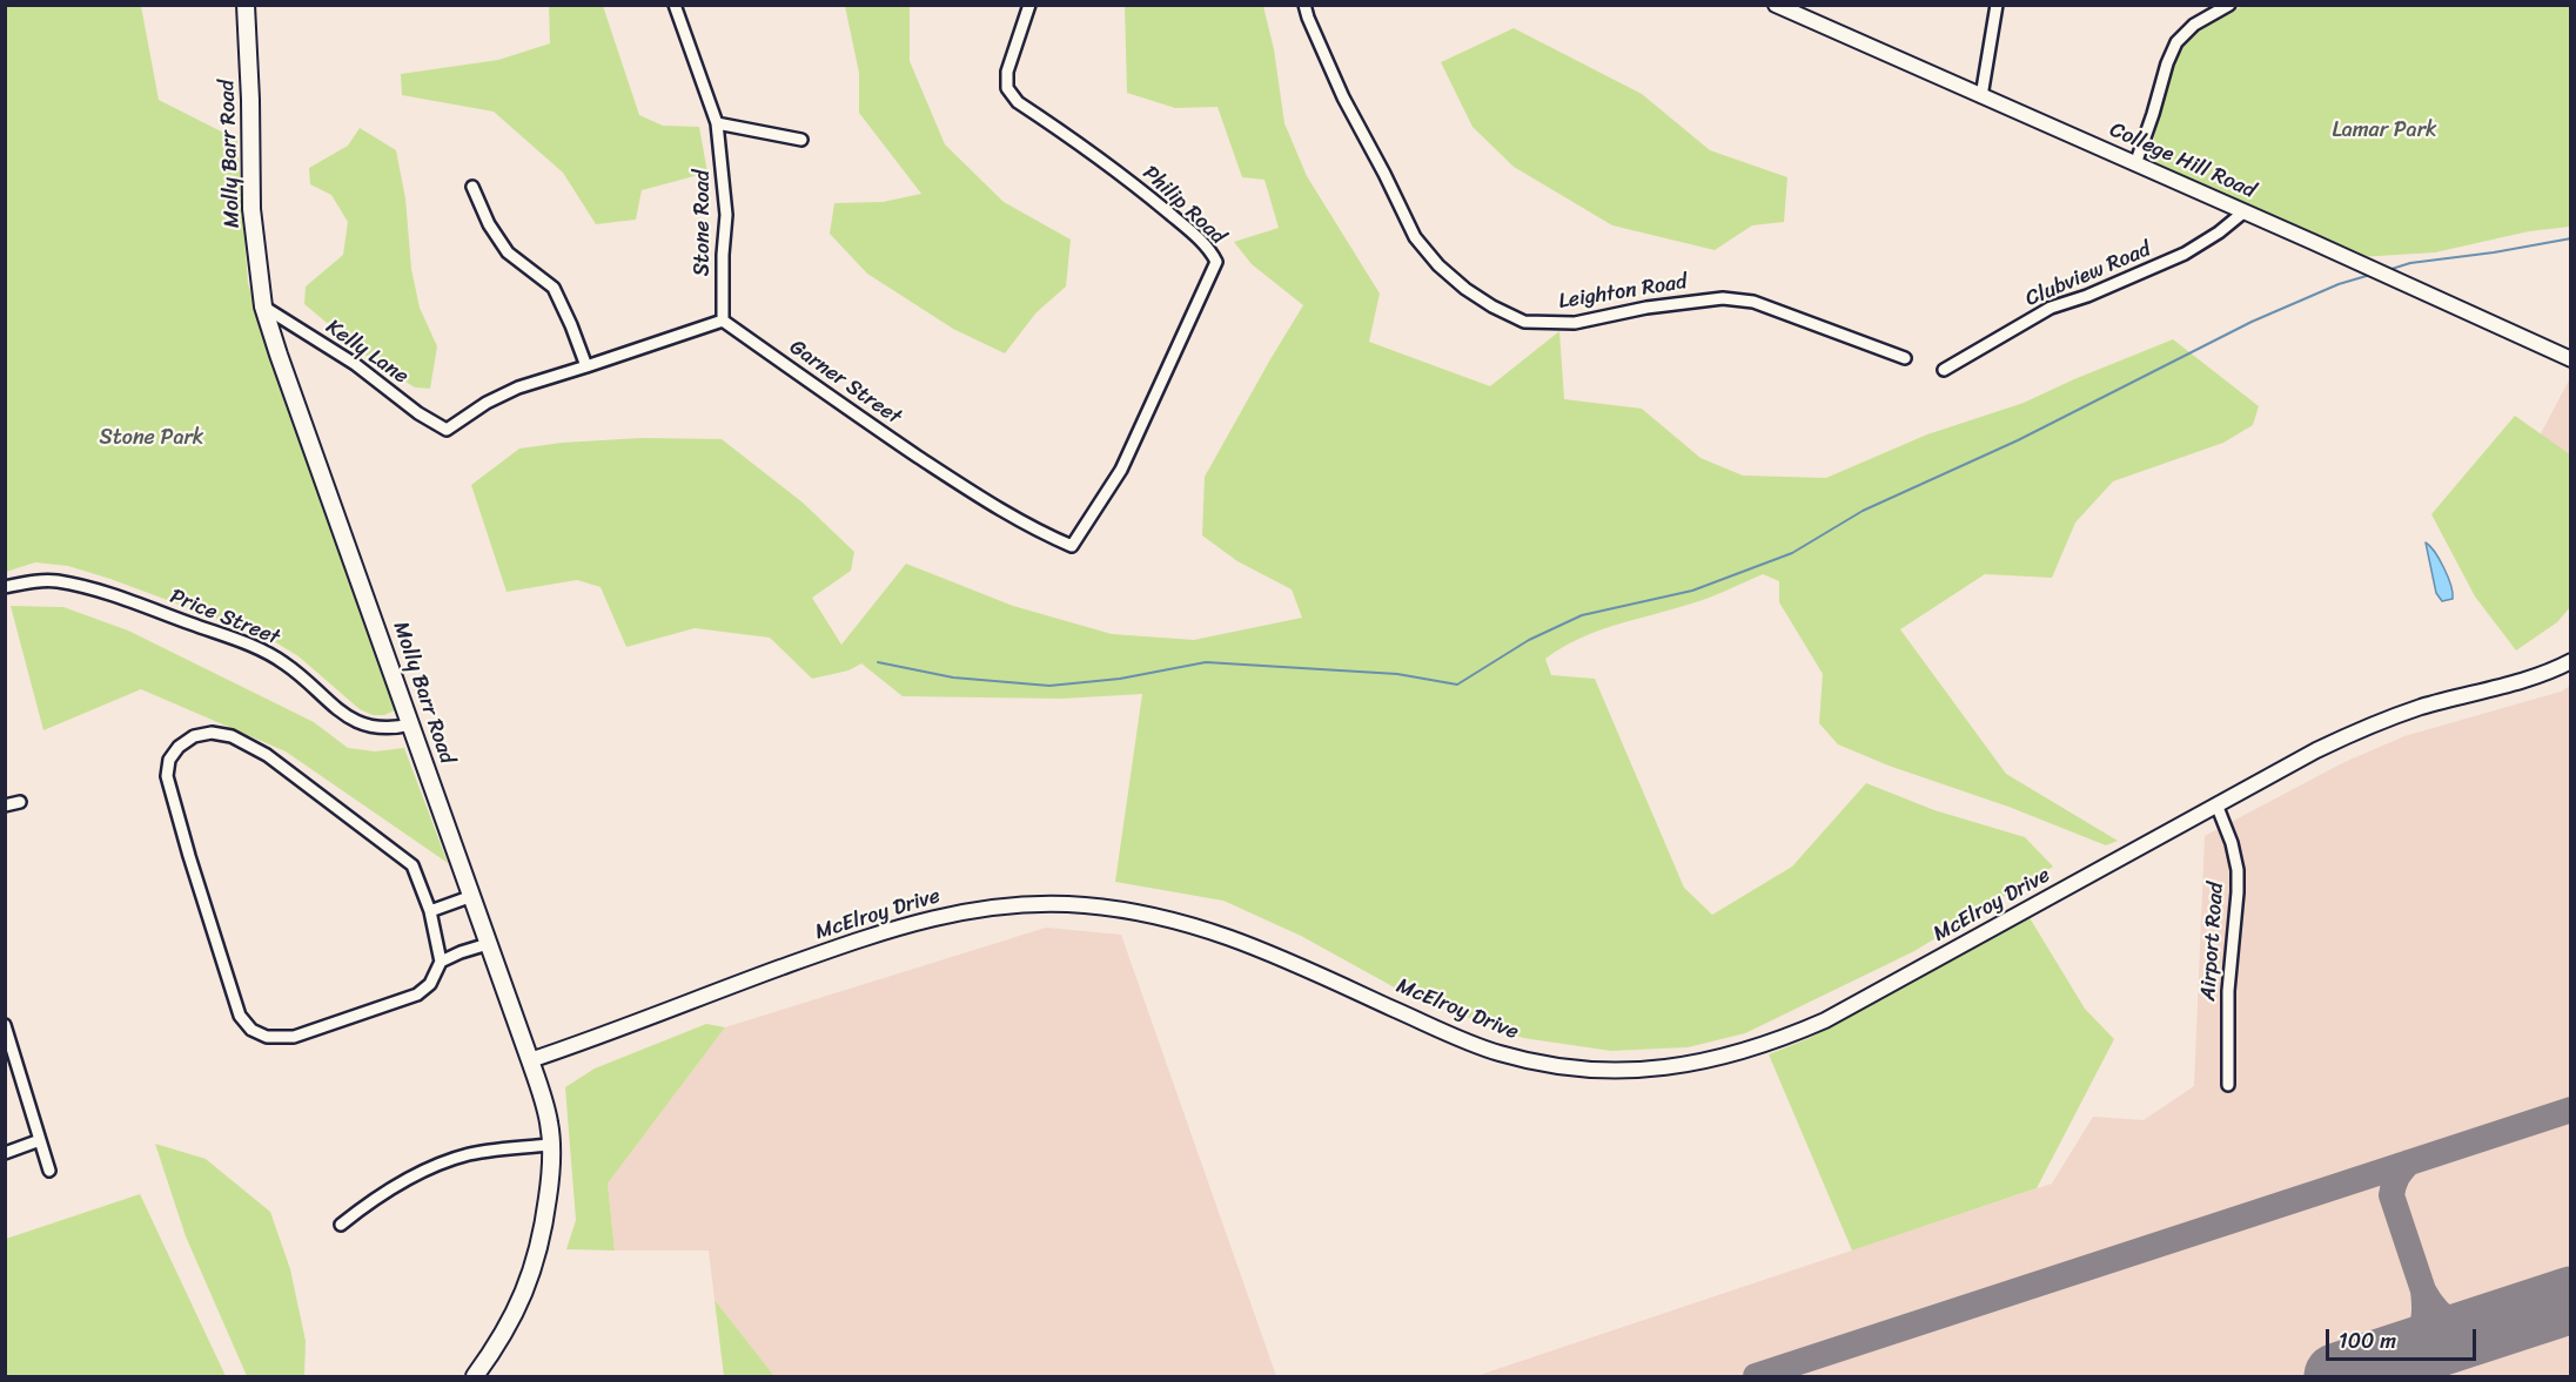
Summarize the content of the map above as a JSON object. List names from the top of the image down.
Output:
{
  "streets": {
    "main road": ["Molly Barr Road"],
    "street": [
      "College Hill Road",
      "Philip Road",
      "Stone Road",
      "Clubview Road",
      "Leighton Road",
      "Kelly Lane",
      "Garner Street",
      "Price Street",
      "McElroy Drive",
      "Airport Road"
    ]
  },
  "crossings": [
    ["Molly Barr Road", "Kelly Lane"],
    ["Molly Barr Road", "Price Street"],
    ["Molly Barr Road", "McElroy Drive"],
    ["College Hill Road", "Clubview Road"],
    ["Philip Road", "Garner Street"],
    ["Stone Road", "Garner Street"],
    ["McElroy Drive", "Airport Road"]
  ],
  "parks": ["Lamar Park", "Stone Park"],
  "scale_bar": "100 m"
}
